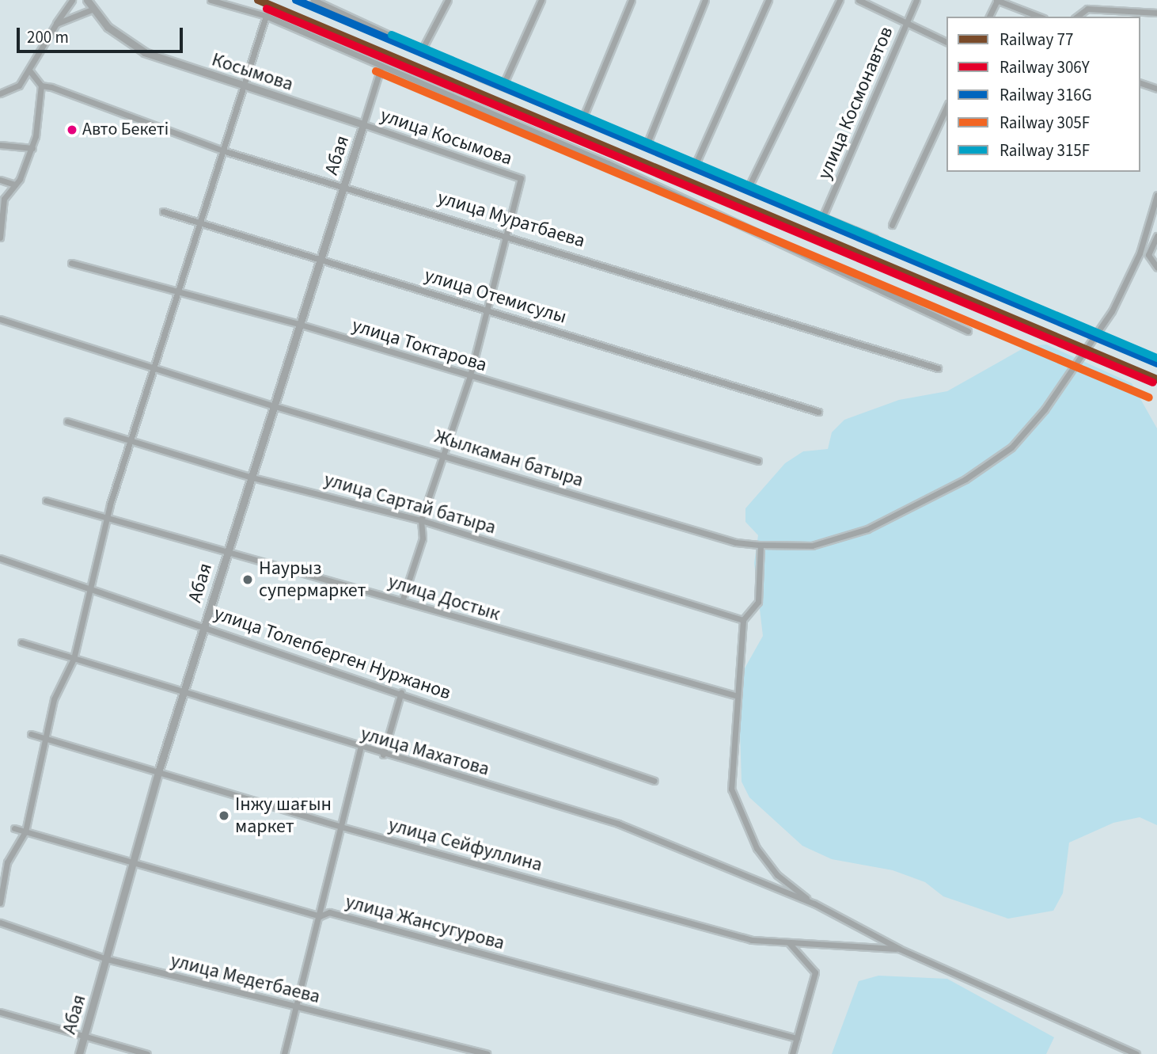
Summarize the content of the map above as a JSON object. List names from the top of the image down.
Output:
{
  "streets": {
    "street": [
      "Косымова",
      "улица Космонавтов",
      "улица Косымова",
      "Абая",
      "улица Муратбаева",
      "улица Отемисулы",
      "улица Токтарова",
      "Жылкаман батыра",
      "улица Сартай батыра",
      "улица Достык",
      "улица Толепберген Нуржанов",
      "улица Махатова",
      "улица Сейфуллина",
      "улица Жансугурова",
      "улица Медетбаева"
    ]
  },
  "crossings": [
    ["Косымова", "улица Косымова"],
    ["Косымова", "Абая"],
    ["улица Косымова", "Абая"],
    ["улица Косымова", "улица Муратбаева"],
    ["Абая", "улица Муратбаева"],
    ["Абая", "улица Отемисулы"],
    ["Абая", "улица Токтарова"],
    ["Абая", "Жылкаман батыра"],
    ["Абая", "улица Сартай батыра"],
    ["Абая", "улица Достык"],
    ["Абая", "улица Толепберген Нуржанов"],
    ["Абая", "улица Махатова"],
    ["Абая", "улица Сейфуллина"],
    ["Абая", "улица Жансугурова"],
    ["Абая", "улица Медетбаева"]
  ],
  "places": ["Авто Бекетi", "Наурыз супермаркет", "Інжу шағын маркет"],
  "lines": [
    "rail line 77",
    "rail line 316G",
    "rail line 306Y",
    "rail line 315F",
    "rail line 305F"
  ],
  "legend": [
    "Railway 77",
    "Railway 306Y",
    "Railway 316G",
    "Railway 305F",
    "Railway 315F"
  ],
  "scale_bar": "200 m"
}
